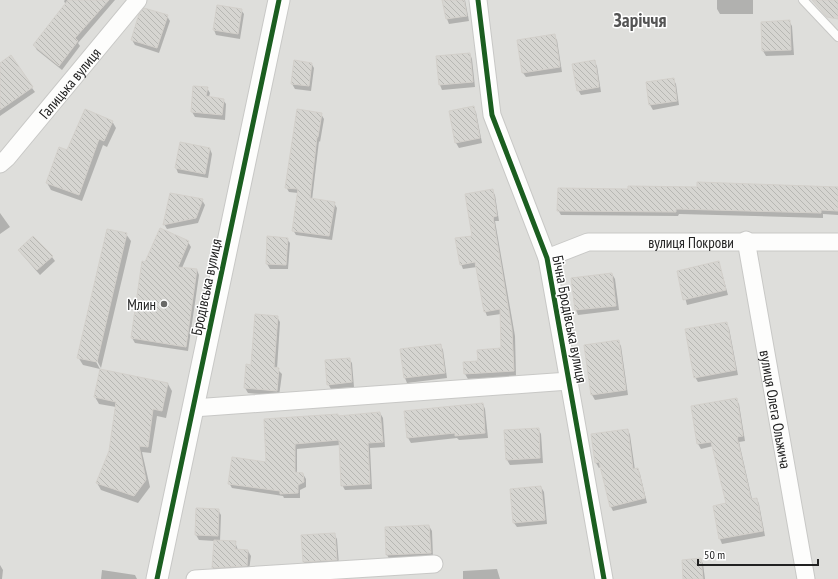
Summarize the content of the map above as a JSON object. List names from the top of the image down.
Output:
{
  "streets": {
    "street": [
      "Галицька вулиця",
      "вулиця Покрови",
      "Бродівська вулиця",
      "Бічна Бродівська вулиця",
      "вулиця Олега Ольжича"
    ]
  },
  "crossings": [
    ["вулиця Покрови", "Бічна Бродівська вулиця"],
    ["вулиця Покрови", "вулиця Олега Ольжича"]
  ],
  "districts": ["Заріччя"],
  "places": ["Млин"],
  "scale_bar": "50 m"
}
